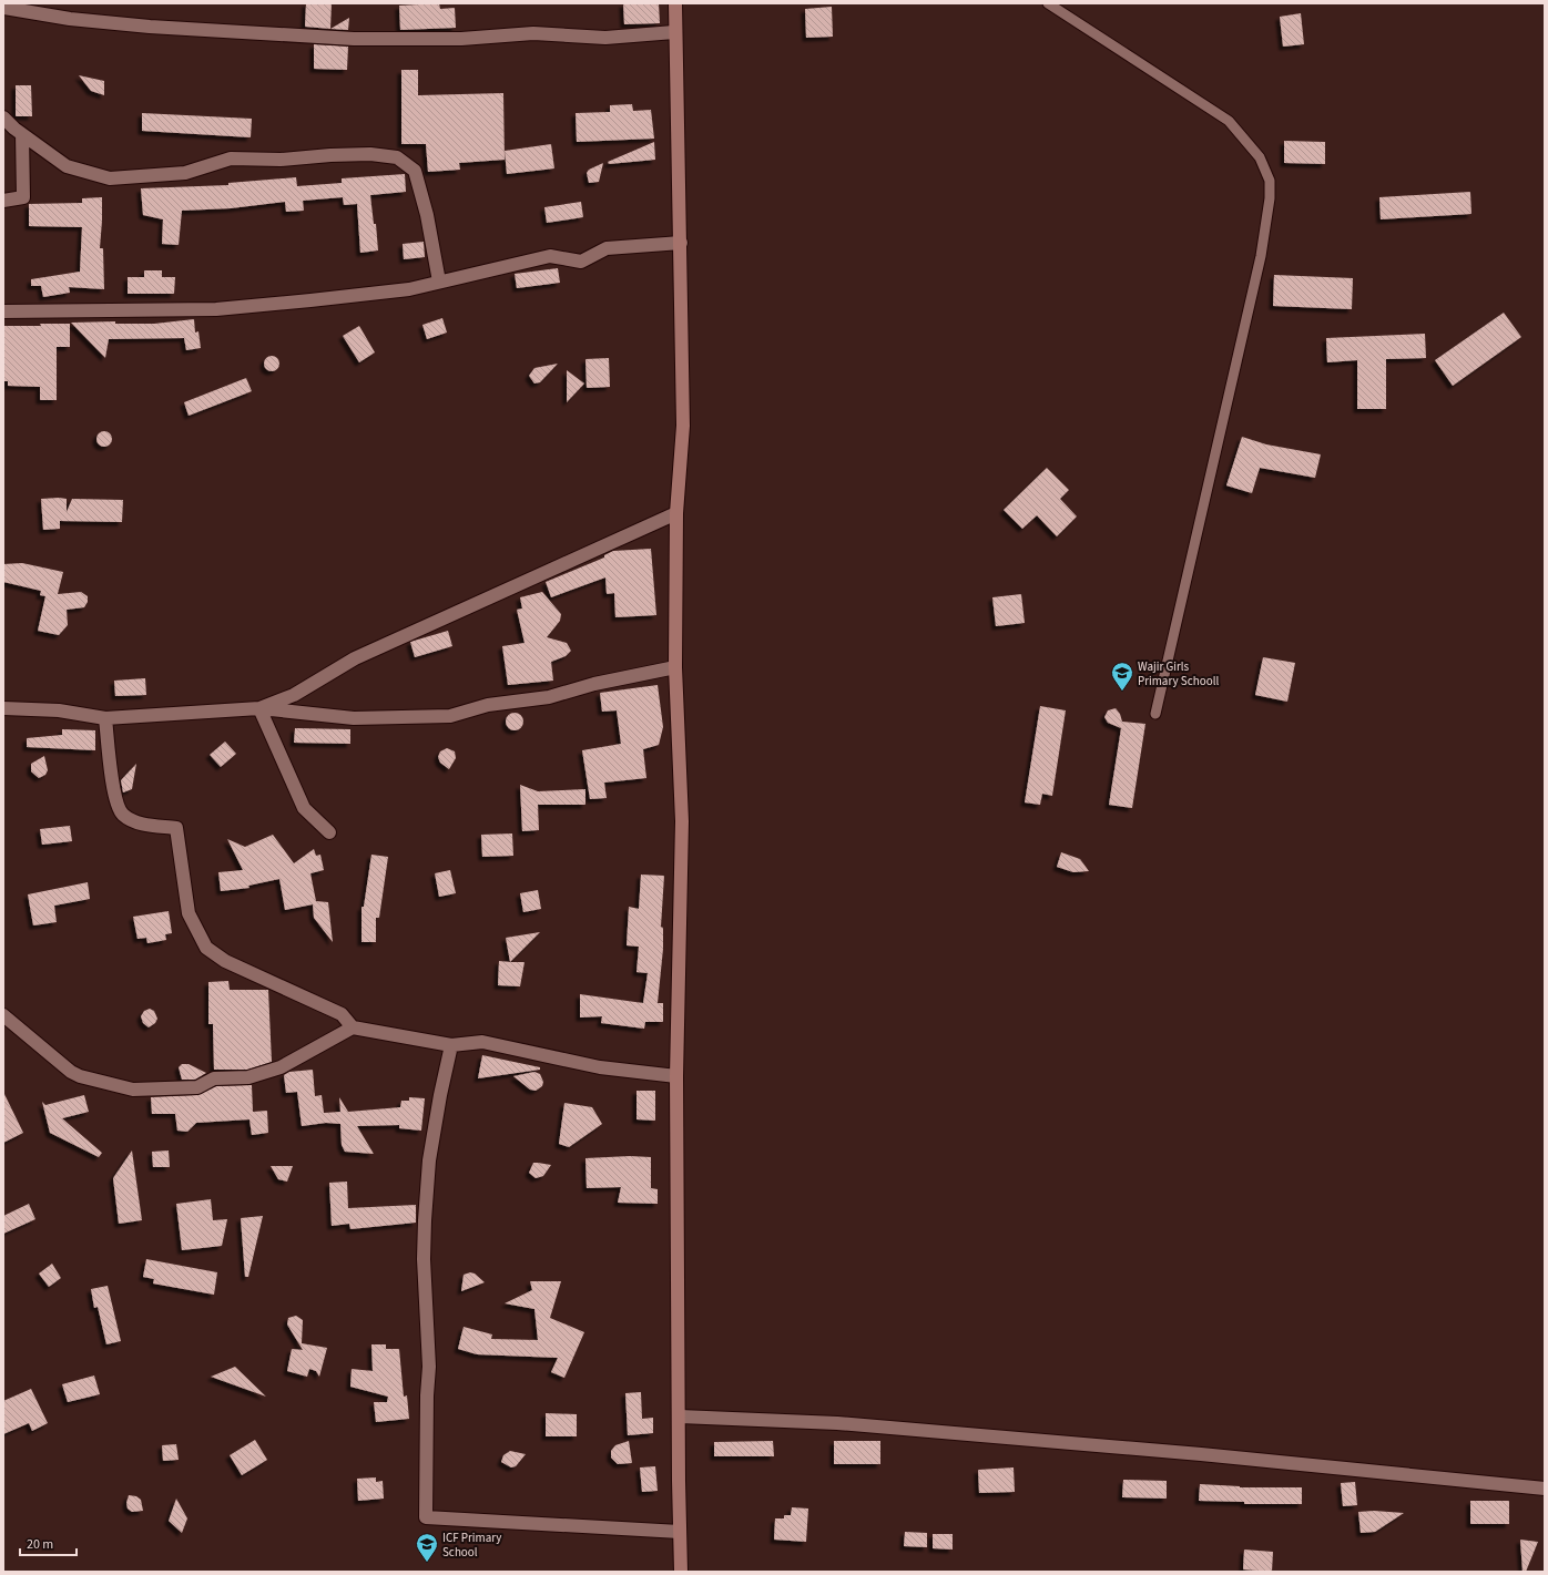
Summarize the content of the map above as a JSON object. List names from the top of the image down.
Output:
{
  "places": {
    "school or university": ["Wajir Girls Primary Schooll", "ICF Primary School"]
  },
  "scale_bar": "20 m"
}
